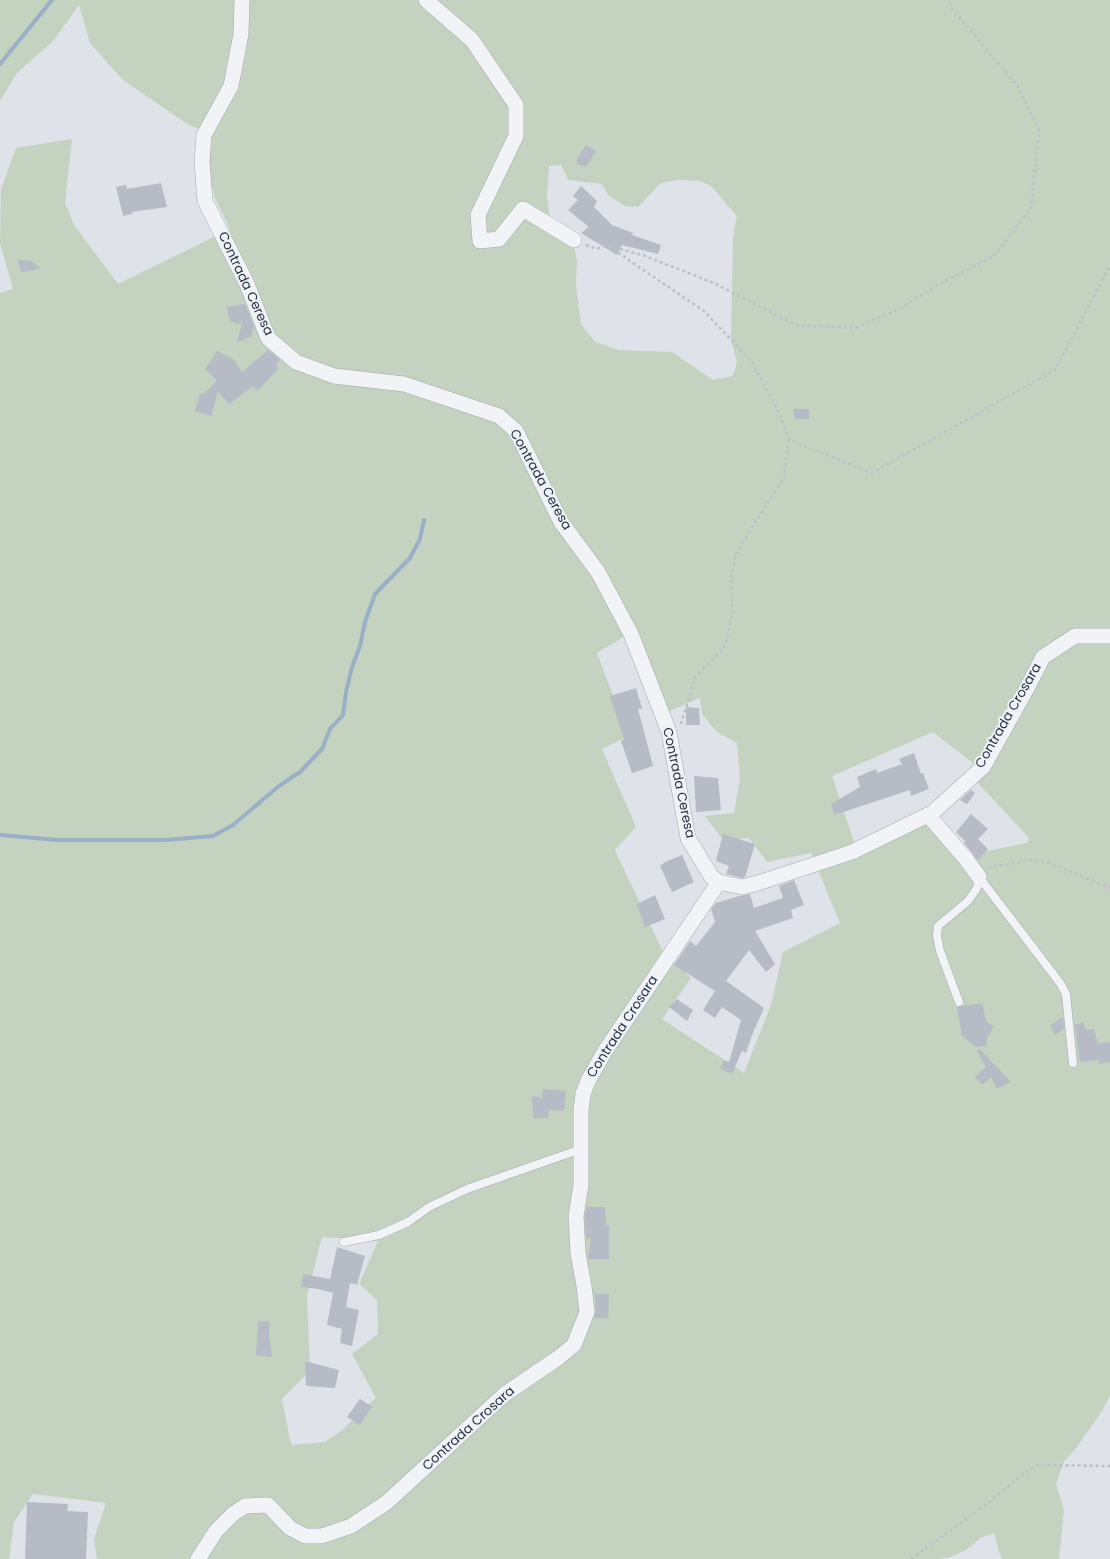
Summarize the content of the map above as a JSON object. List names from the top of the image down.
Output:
{
  "streets": {
    "street": ["Contrada Ceresa", "Contrada Crosara"]
  },
  "crossings": [
    ["Contrada Ceresa", "Contrada Crosara"]
  ]
}
